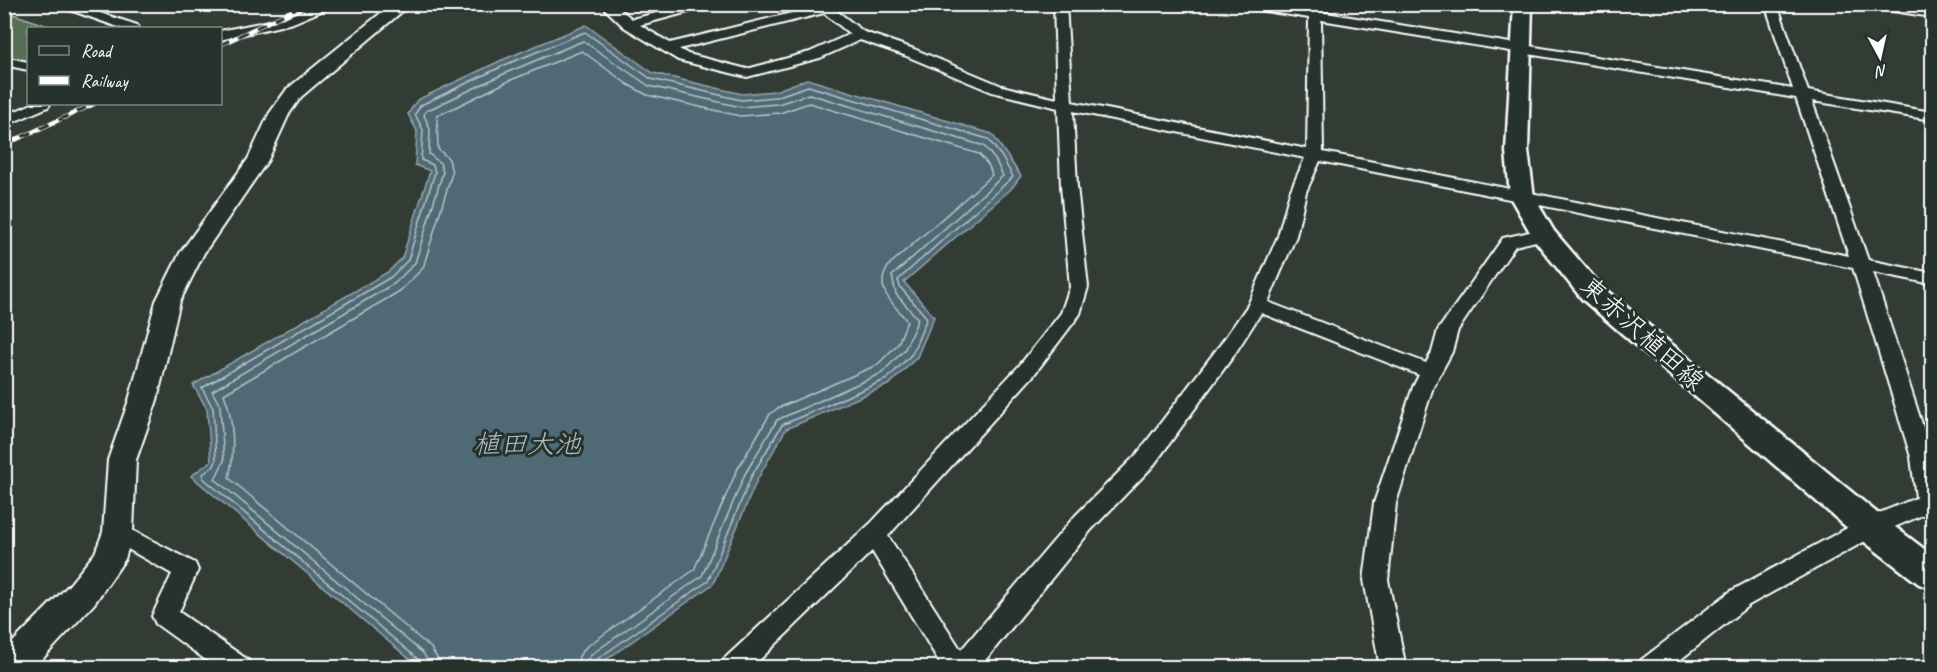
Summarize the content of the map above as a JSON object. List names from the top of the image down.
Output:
{
  "streets": {
    "main road": ["東赤沢植田線"]
  },
  "water": ["植田大池"],
  "legend": ["Road", "Railway"],
  "north": "bottom"
}
